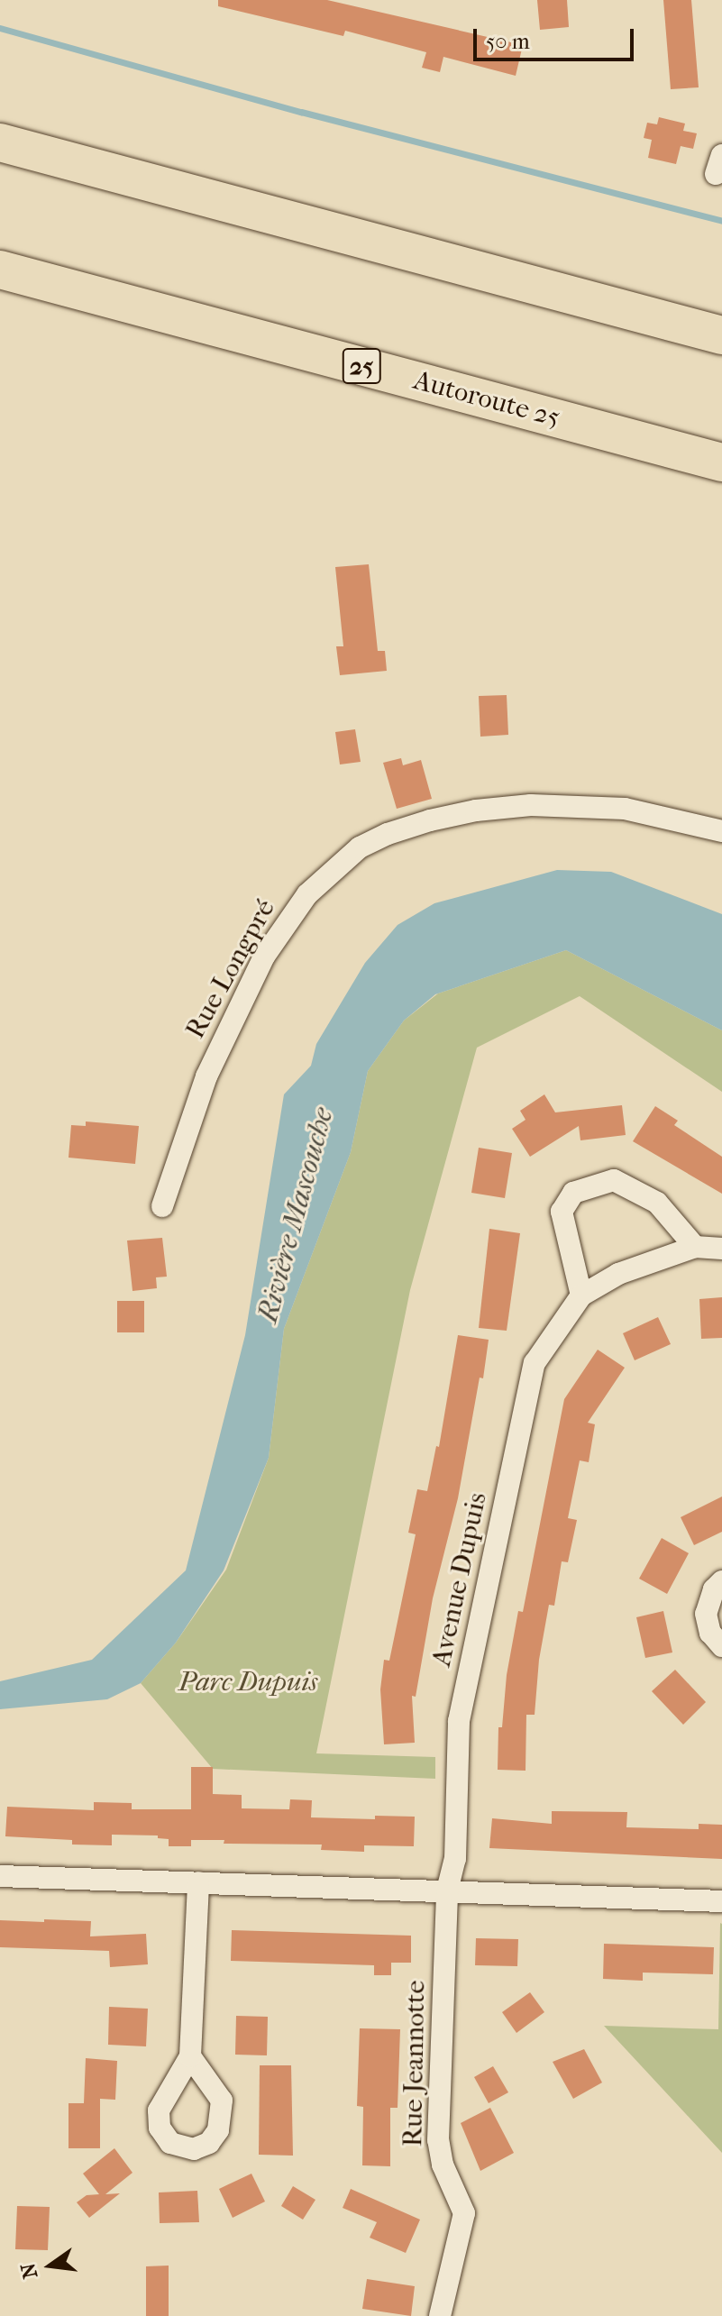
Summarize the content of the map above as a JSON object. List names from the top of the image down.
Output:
{
  "streets": {
    "highway": ["25", "Autoroute 25"],
    "street": ["Rue Longpré", "Avenue Dupuis", "Rue Jeannotte"]
  },
  "crossings": [
    ["Avenue Dupuis", "Rue Jeannotte"]
  ],
  "water": ["Rivière Mascouche"],
  "parks": ["Parc Dupuis"],
  "scale_bar": "50 m",
  "north": "left"
}
